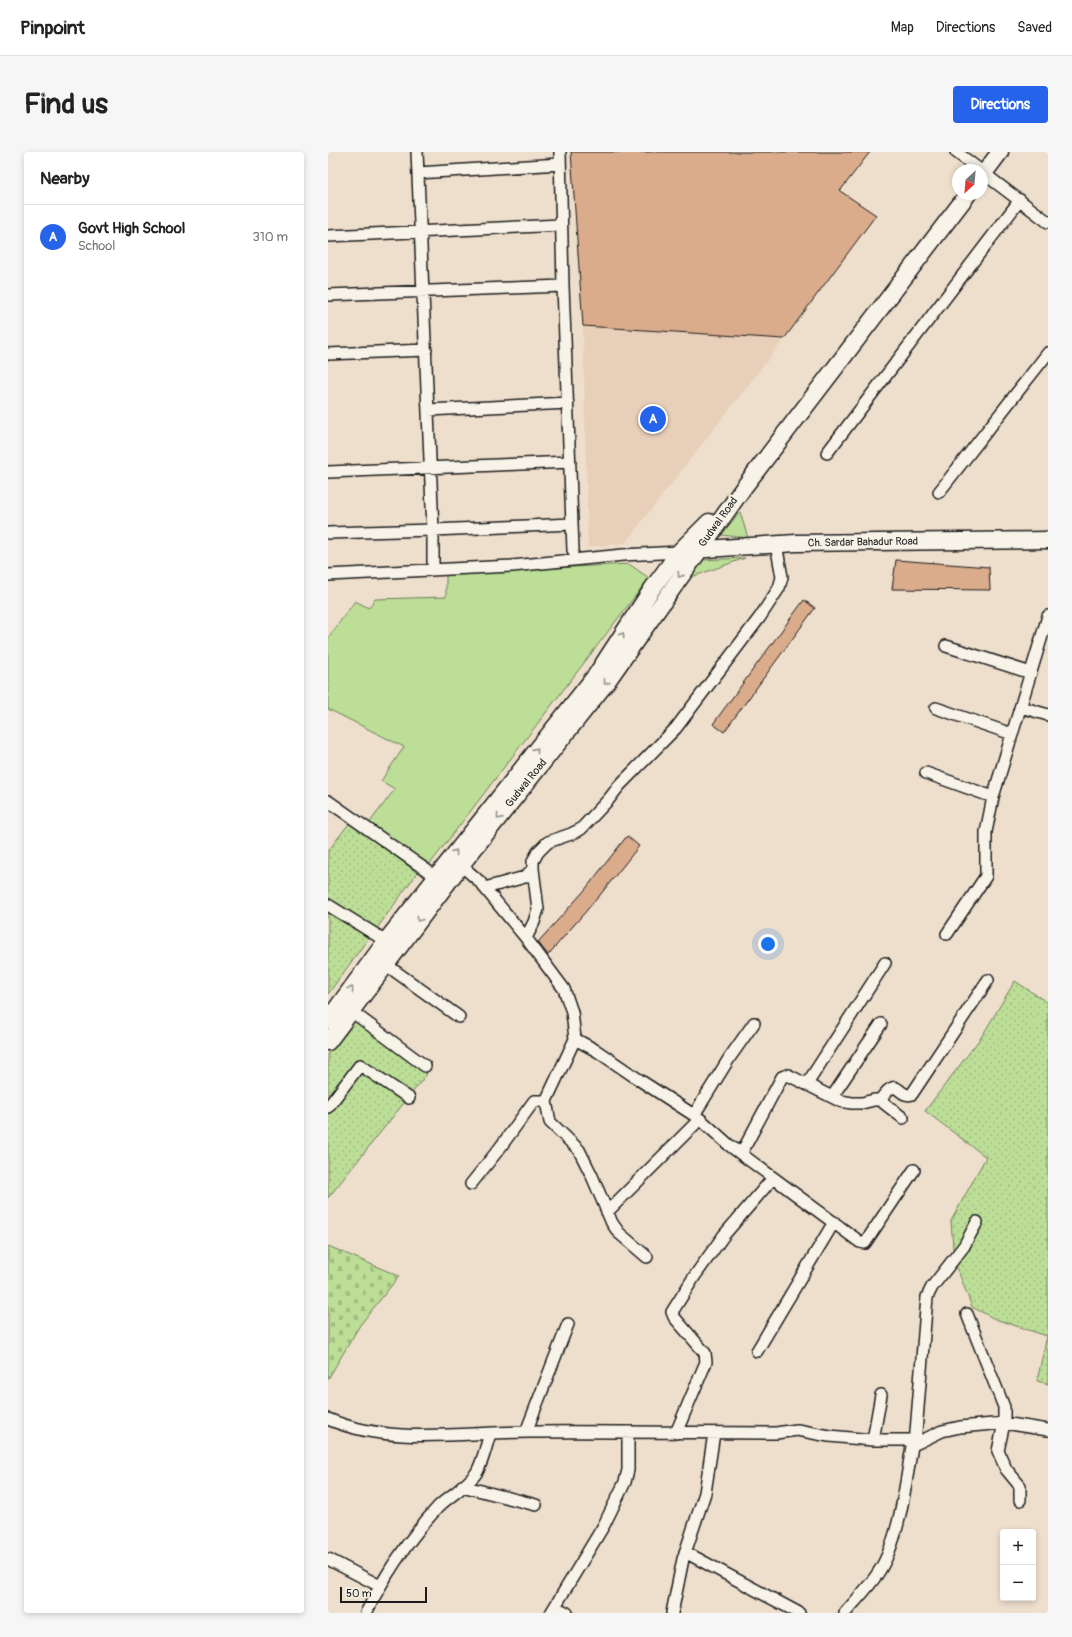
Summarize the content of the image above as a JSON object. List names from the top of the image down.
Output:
{
  "streets": {
    "main road": ["Gudwal Road", "Ch. Sardar Bahadur Road"]
  },
  "crossings": [
    ["Gudwal Road", "Ch. Sardar Bahadur Road"]
  ],
  "scale_bar": "50 m",
  "north": "bottom left",
  "page": {
    "header": "Pinpoint",
    "nav": ["Map", "Directions", "Saved"],
    "buttons": "Directions",
    "title": "Find us",
    "heading": "Nearby",
    "list": [
      {
        "mark": "A",
        "name": "Govt High School",
        "note": "School",
        "value": "310 m"
      }
    ],
    "pins": "A",
    "map_buttons": ["+", "−"],
    "scale": "50 m"
  }
}
